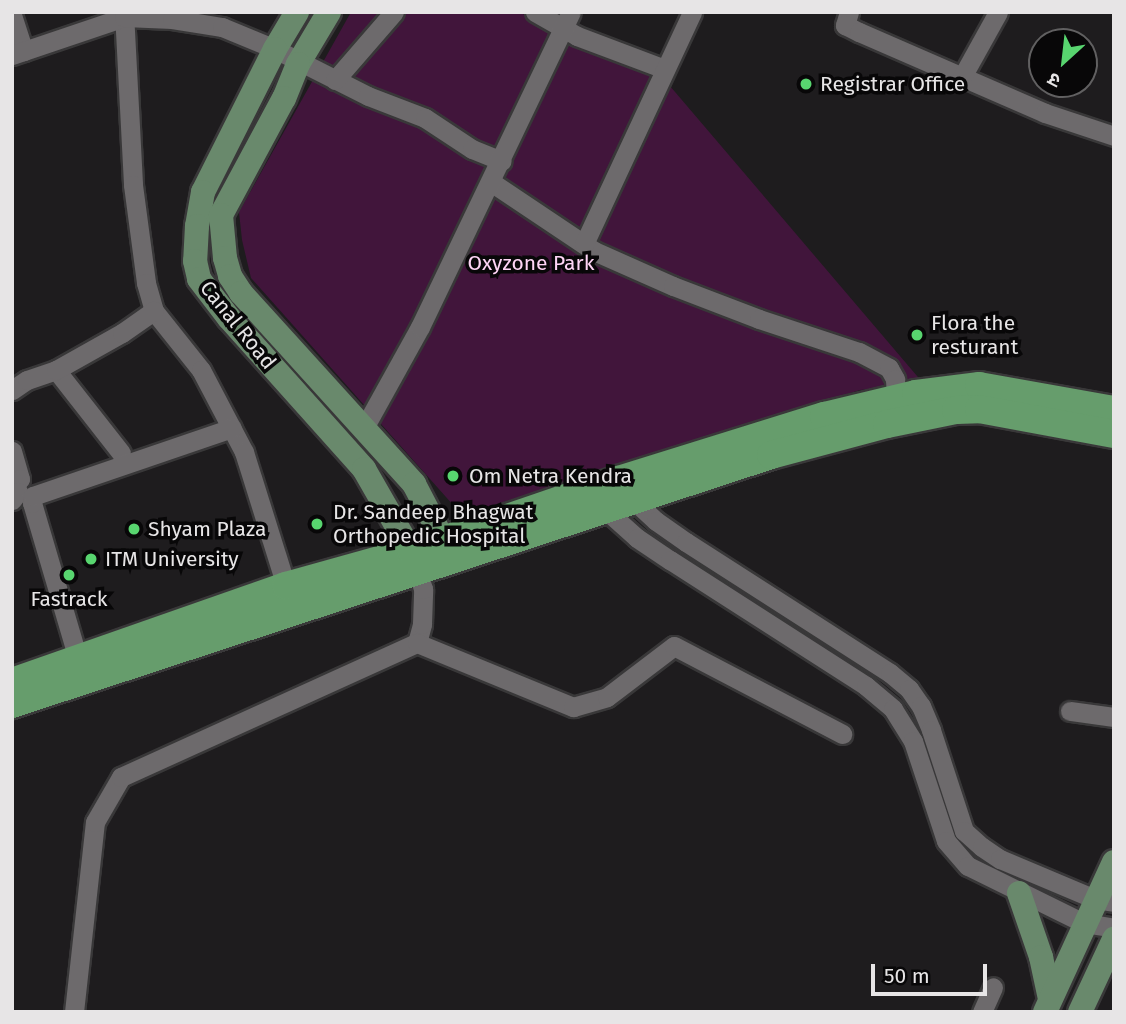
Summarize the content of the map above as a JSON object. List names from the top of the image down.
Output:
{
  "streets": {
    "main road": ["Canal Road"]
  },
  "parks": ["Oxyzone Park"],
  "places": [
    "Registrar Office",
    "Flora the resturant",
    "Om Netra Kendra",
    "Dr. Sandeep Bhagwat Orthopedic Hospital",
    "Shyam Plaza",
    "ITM University",
    "Fastrack"
  ],
  "scale_bar": "50 m",
  "north": "bottom left"
}
